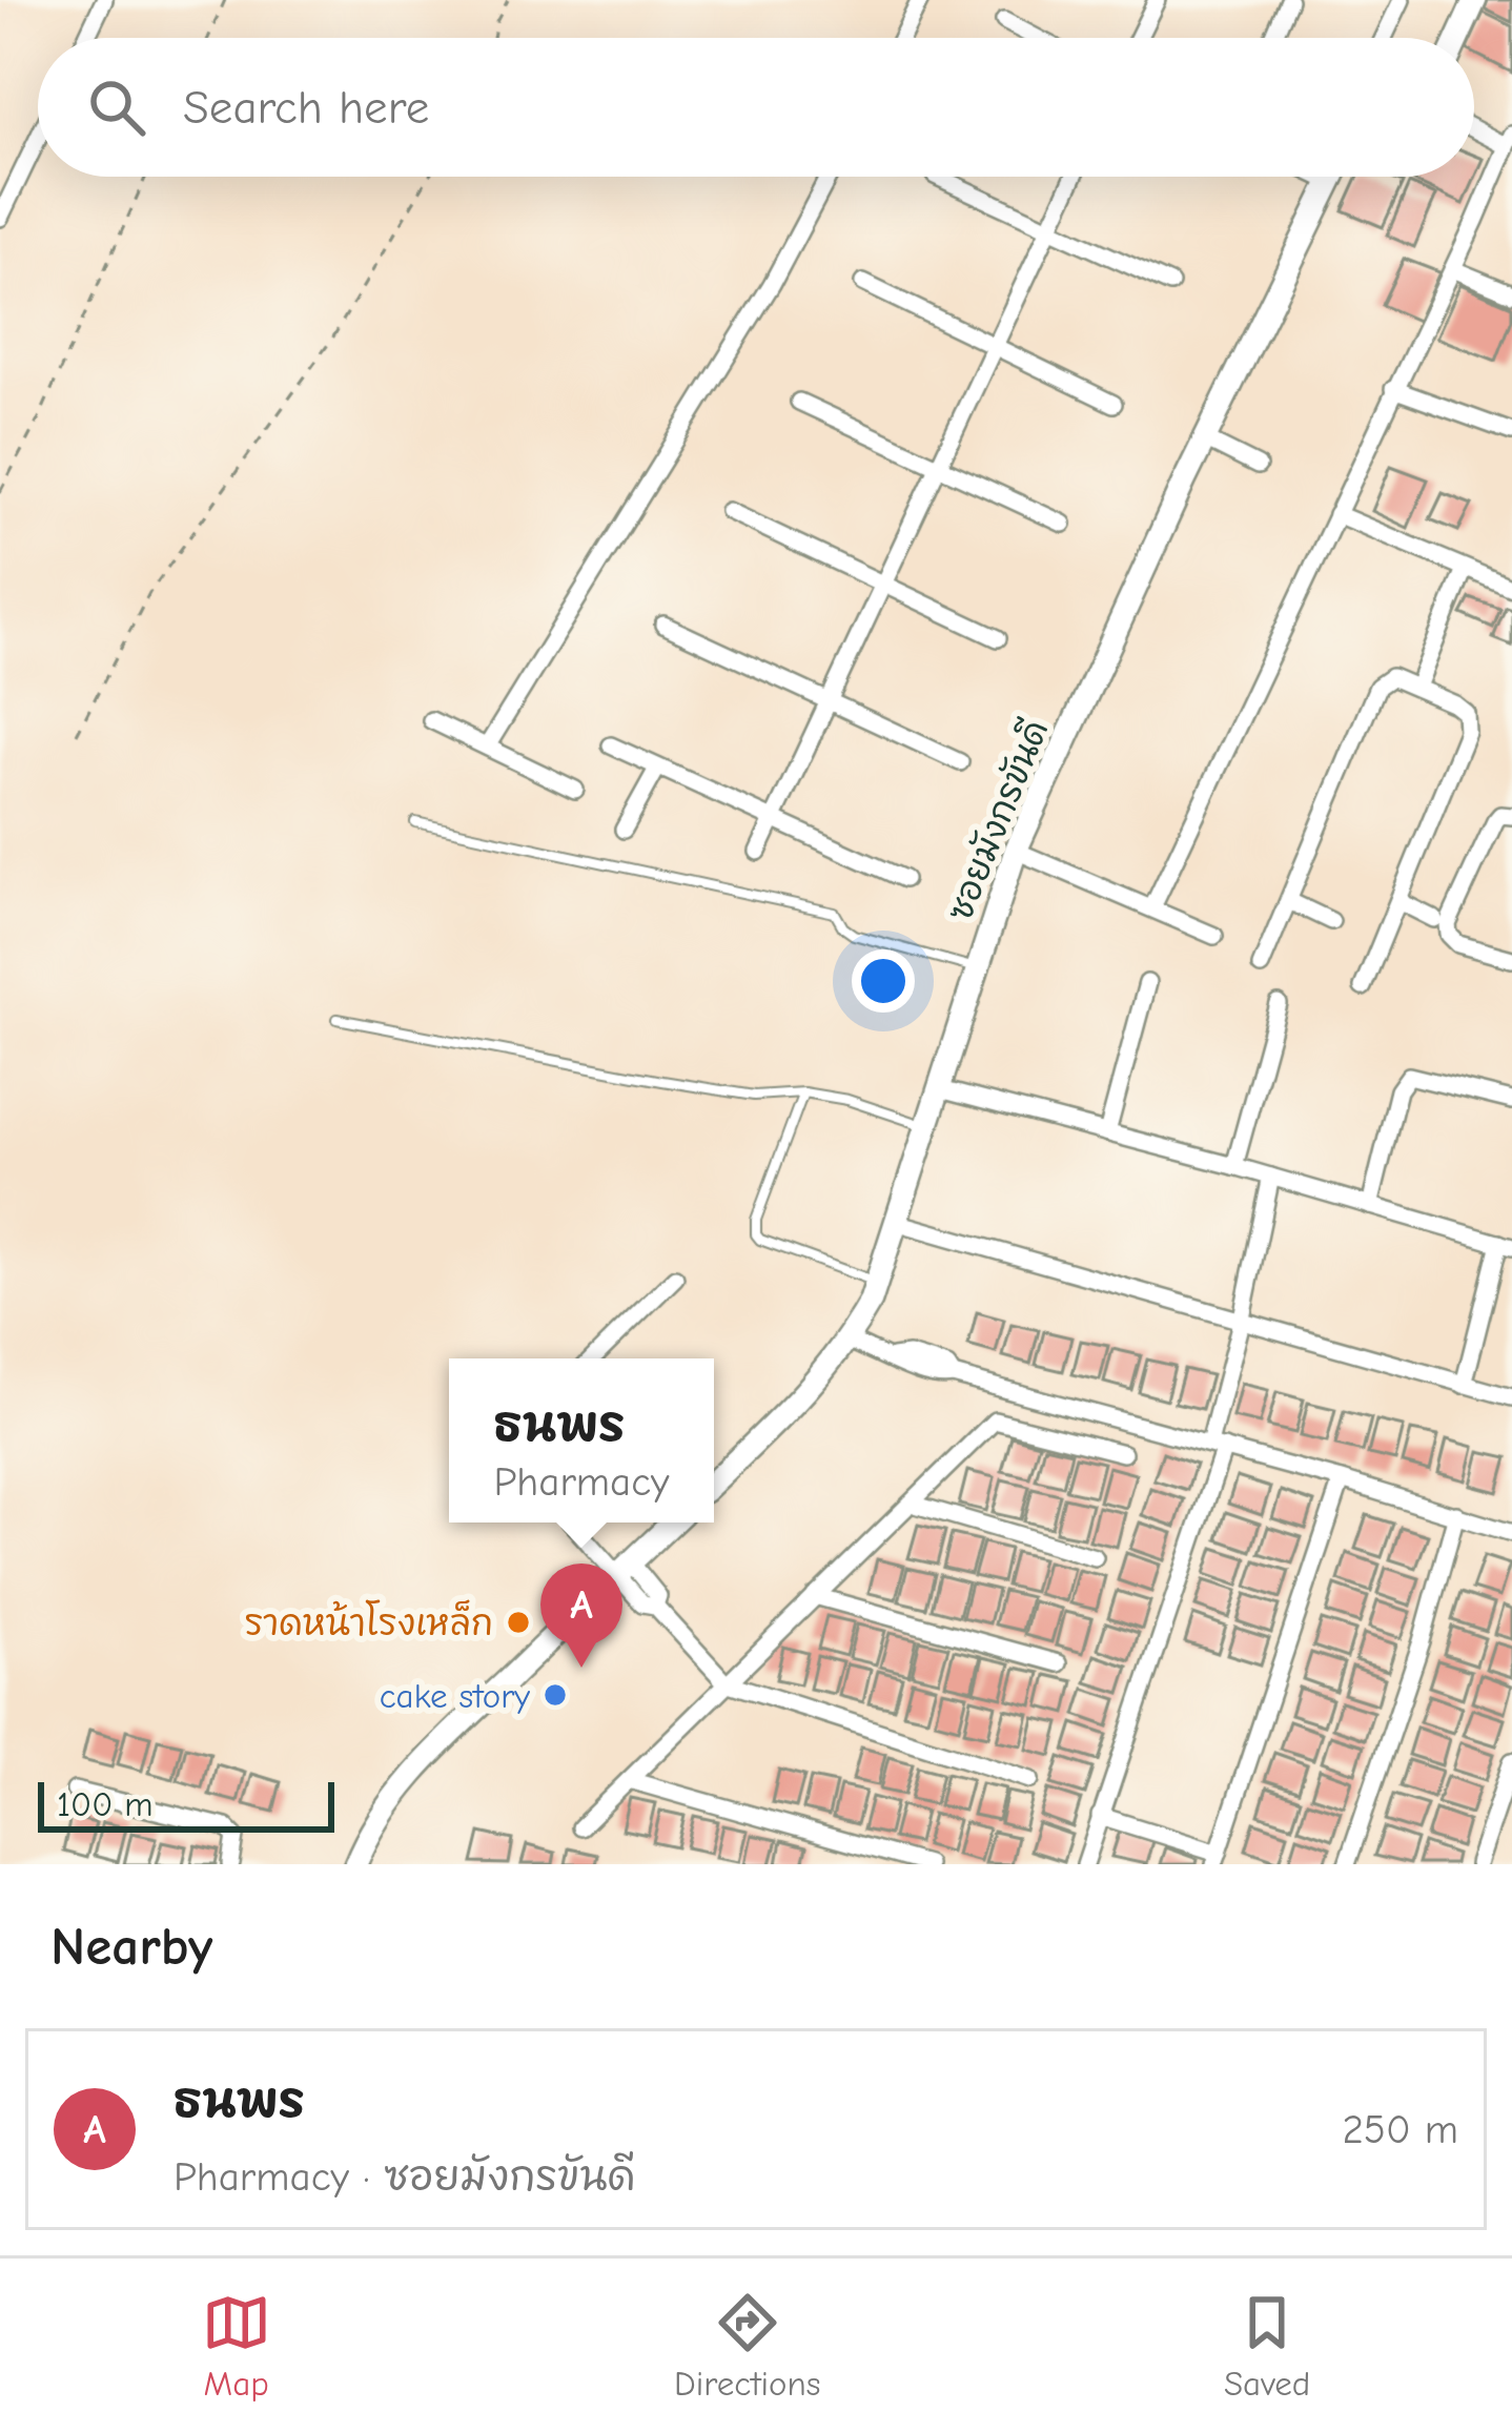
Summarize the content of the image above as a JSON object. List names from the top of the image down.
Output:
{
  "streets": {
    "street": ["ซอยมังกรขันดี"]
  },
  "places": ["ราดหน้าโรงเหล็ก", "cake story"],
  "scale_bar": "100 m",
  "page": {
    "search": "Search here",
    "popup": ["ธนพร", "Pharmacy"],
    "pins": "A",
    "scale": "100 m",
    "heading": "Nearby",
    "list": [
      {
        "mark": "A",
        "name": "ธนพร",
        "note": "Pharmacy · ซอยมังกรขันดี",
        "value": "250 m"
      }
    ],
    "nav": ["Map", "Directions", "Saved"]
  }
}
